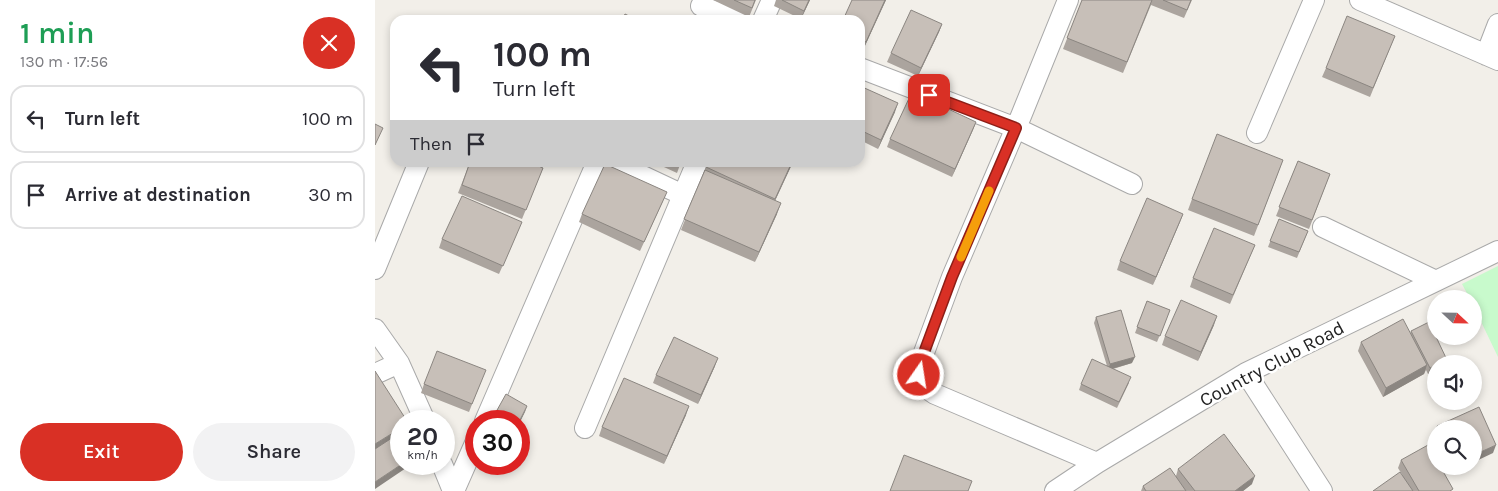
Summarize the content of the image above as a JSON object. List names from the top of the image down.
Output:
{
  "streets": {
    "street": ["Country Club Road"]
  },
  "north": "right",
  "page": {
    "heading": ["1 min", "130 m · 17:56"],
    "turn": ["100 m", "Turn left"],
    "list": [
      {
        "name": "Turn left",
        "value": "100 m"
      },
      {
        "name": "Arrive at destination",
        "value": "30 m"
      }
    ],
    "then": "Then",
    "speed": "20 km/h",
    "limit": "30",
    "buttons": ["Exit", "Share"]
  }
}
